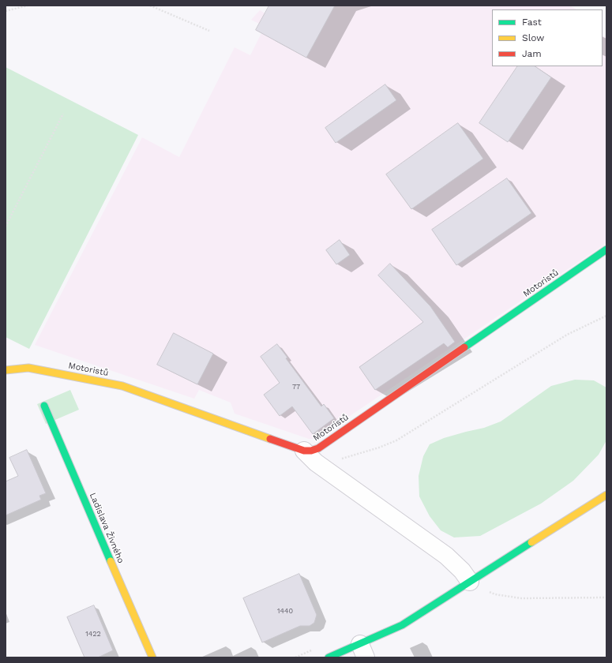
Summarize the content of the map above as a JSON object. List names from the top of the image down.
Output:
{
  "streets": {
    "street": ["Motoristů", "Ladislava Živného"]
  },
  "house_numbers": ["77", "1440", "1422"],
  "legend": ["Fast", "Slow", "Jam"]
}
